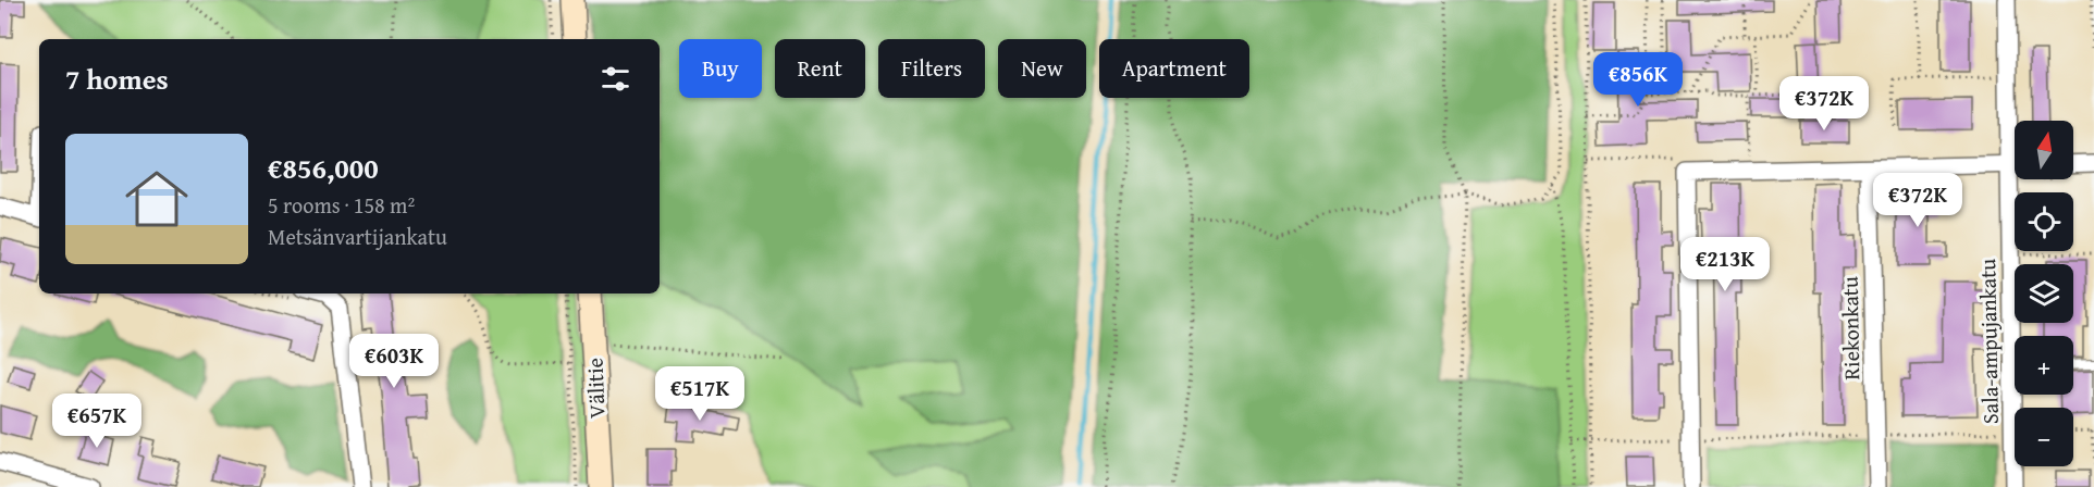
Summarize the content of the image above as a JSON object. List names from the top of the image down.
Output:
{
  "streets": {
    "main road": ["Välitie"],
    "street": ["Riekonkatu", "Sala-ampujankatu"]
  },
  "north": "top",
  "page": {
    "chip": [
      "Buy",
      "Rent",
      "Filters",
      "New",
      "Apartment"
    ],
    "heading": "7 homes",
    "price": [
      "€856K",
      "€372K",
      "€372K",
      "€213K",
      "€603K",
      "€517K",
      "€657K"
    ],
    "list": [
      {
        "name": "€856,000",
        "note": "5 rooms · 158 m² · Metsänvartijankatu"
      }
    ],
    "map_buttons": ["+", "−"]
  }
}
